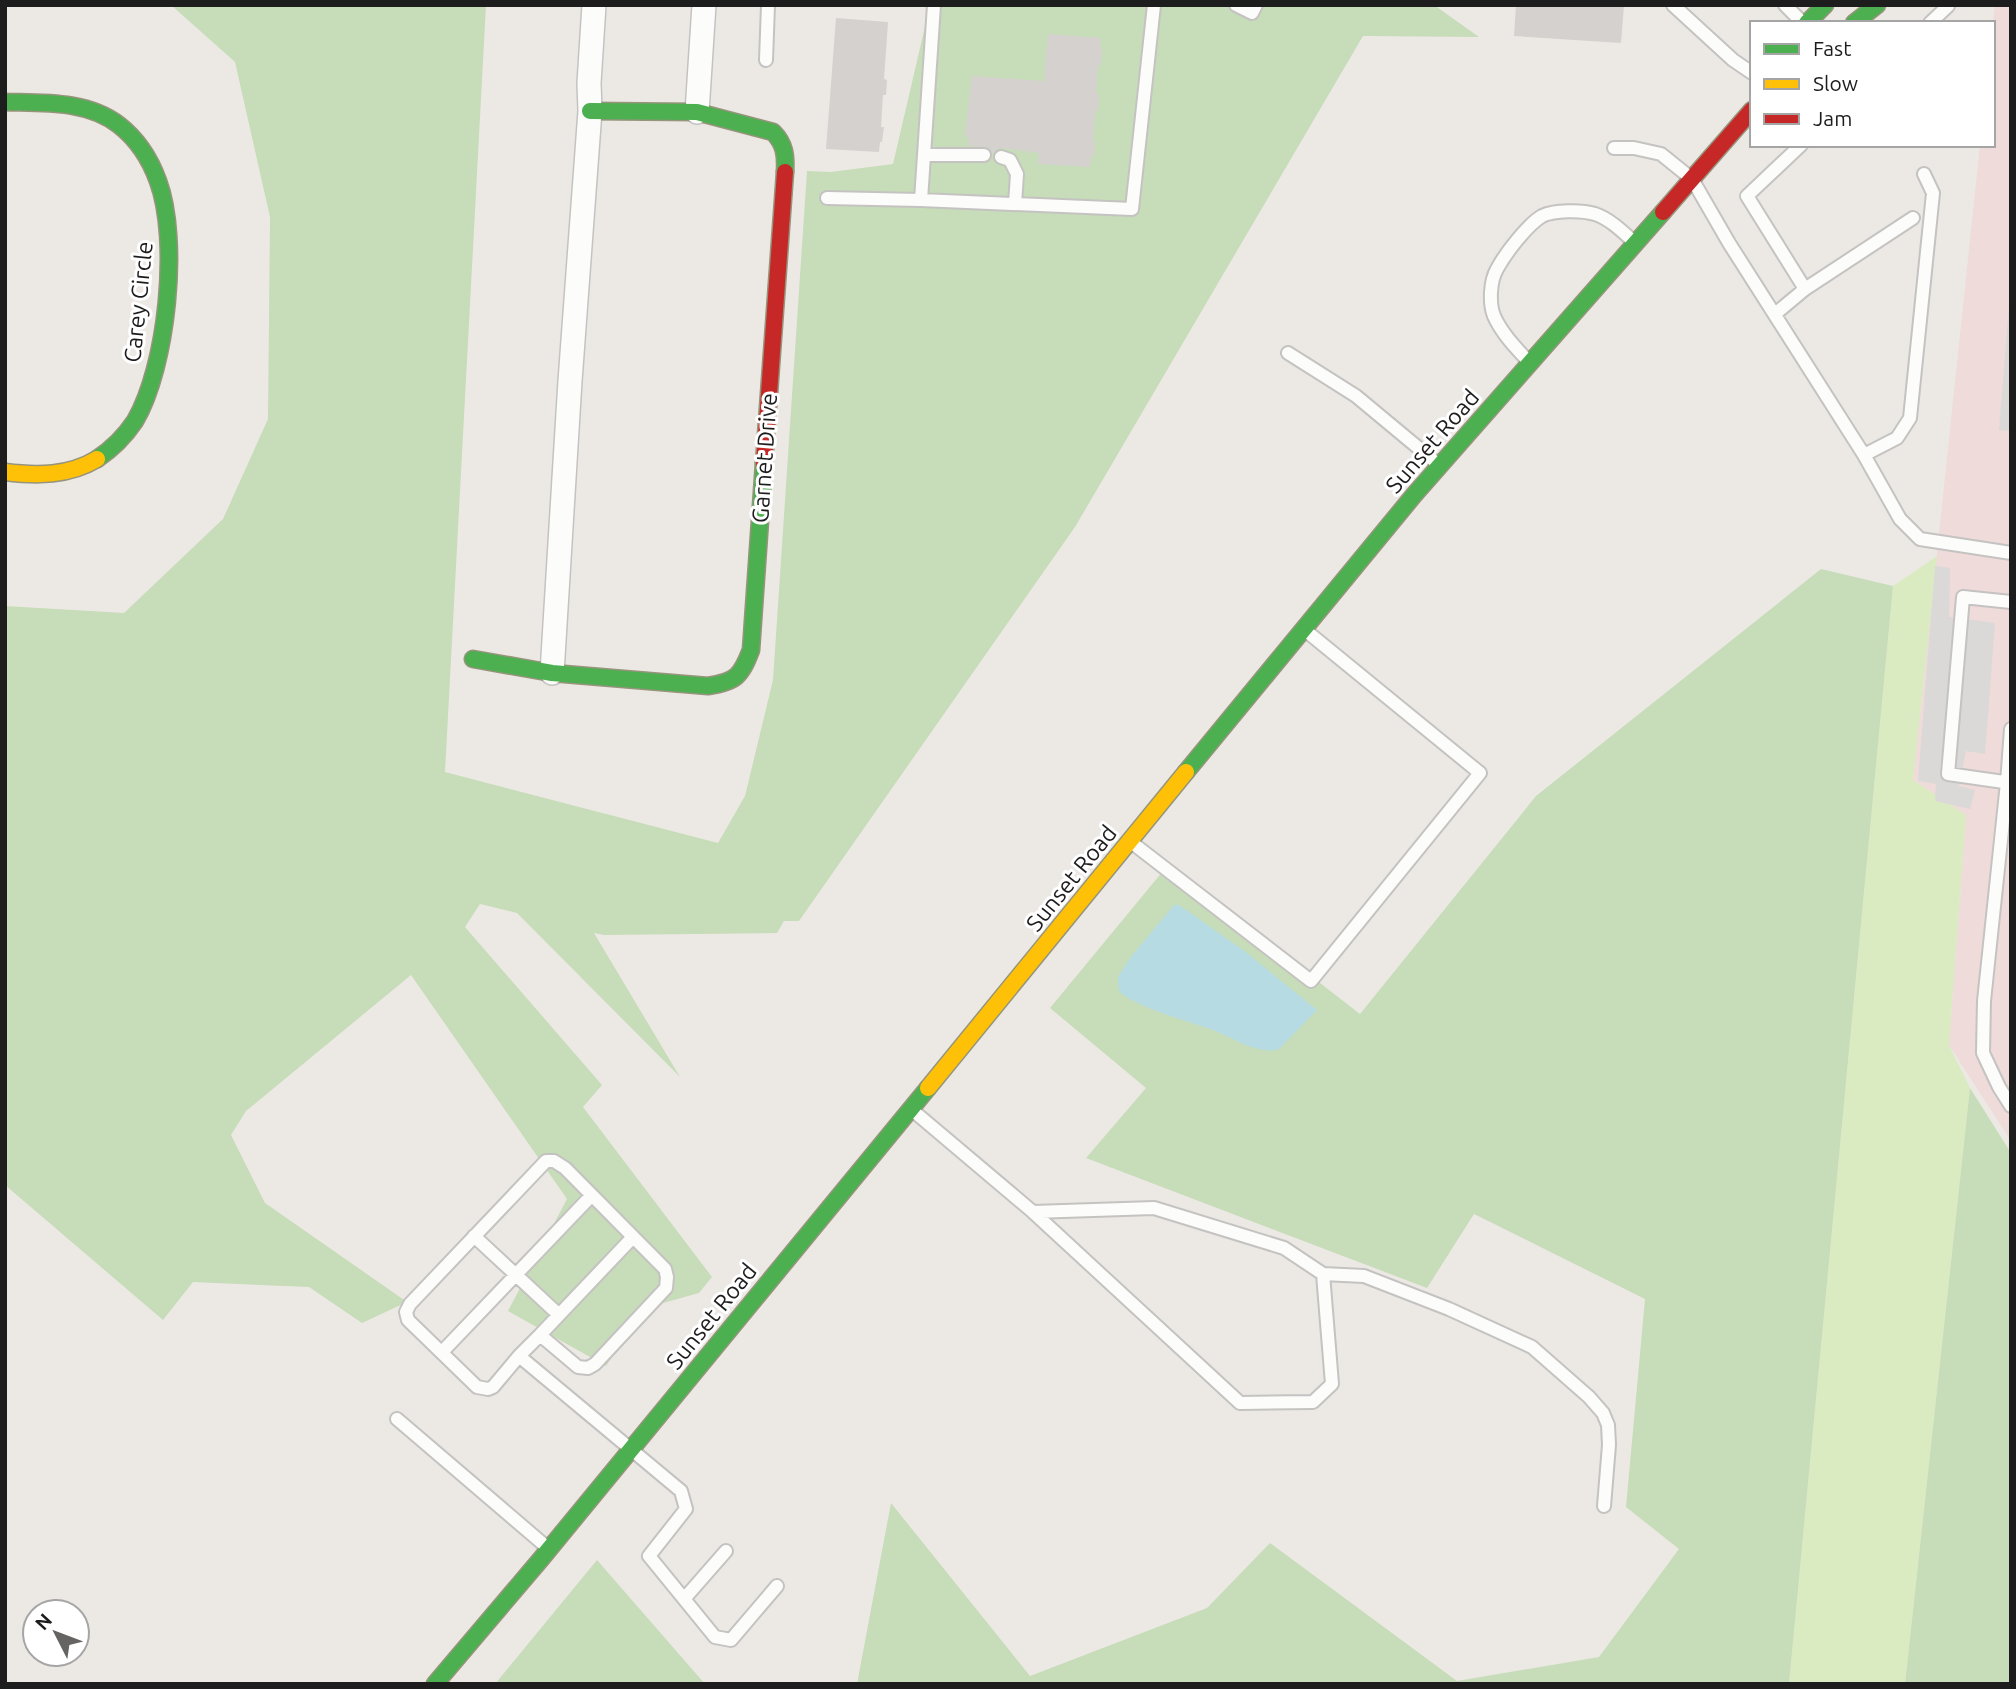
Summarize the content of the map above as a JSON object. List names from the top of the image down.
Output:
{
  "streets": {
    "main road": ["Carey Circle", "Sunset Road", "Garnet Drive"]
  },
  "legend": ["Fast", "Slow", "Jam"],
  "north": "top left"
}
